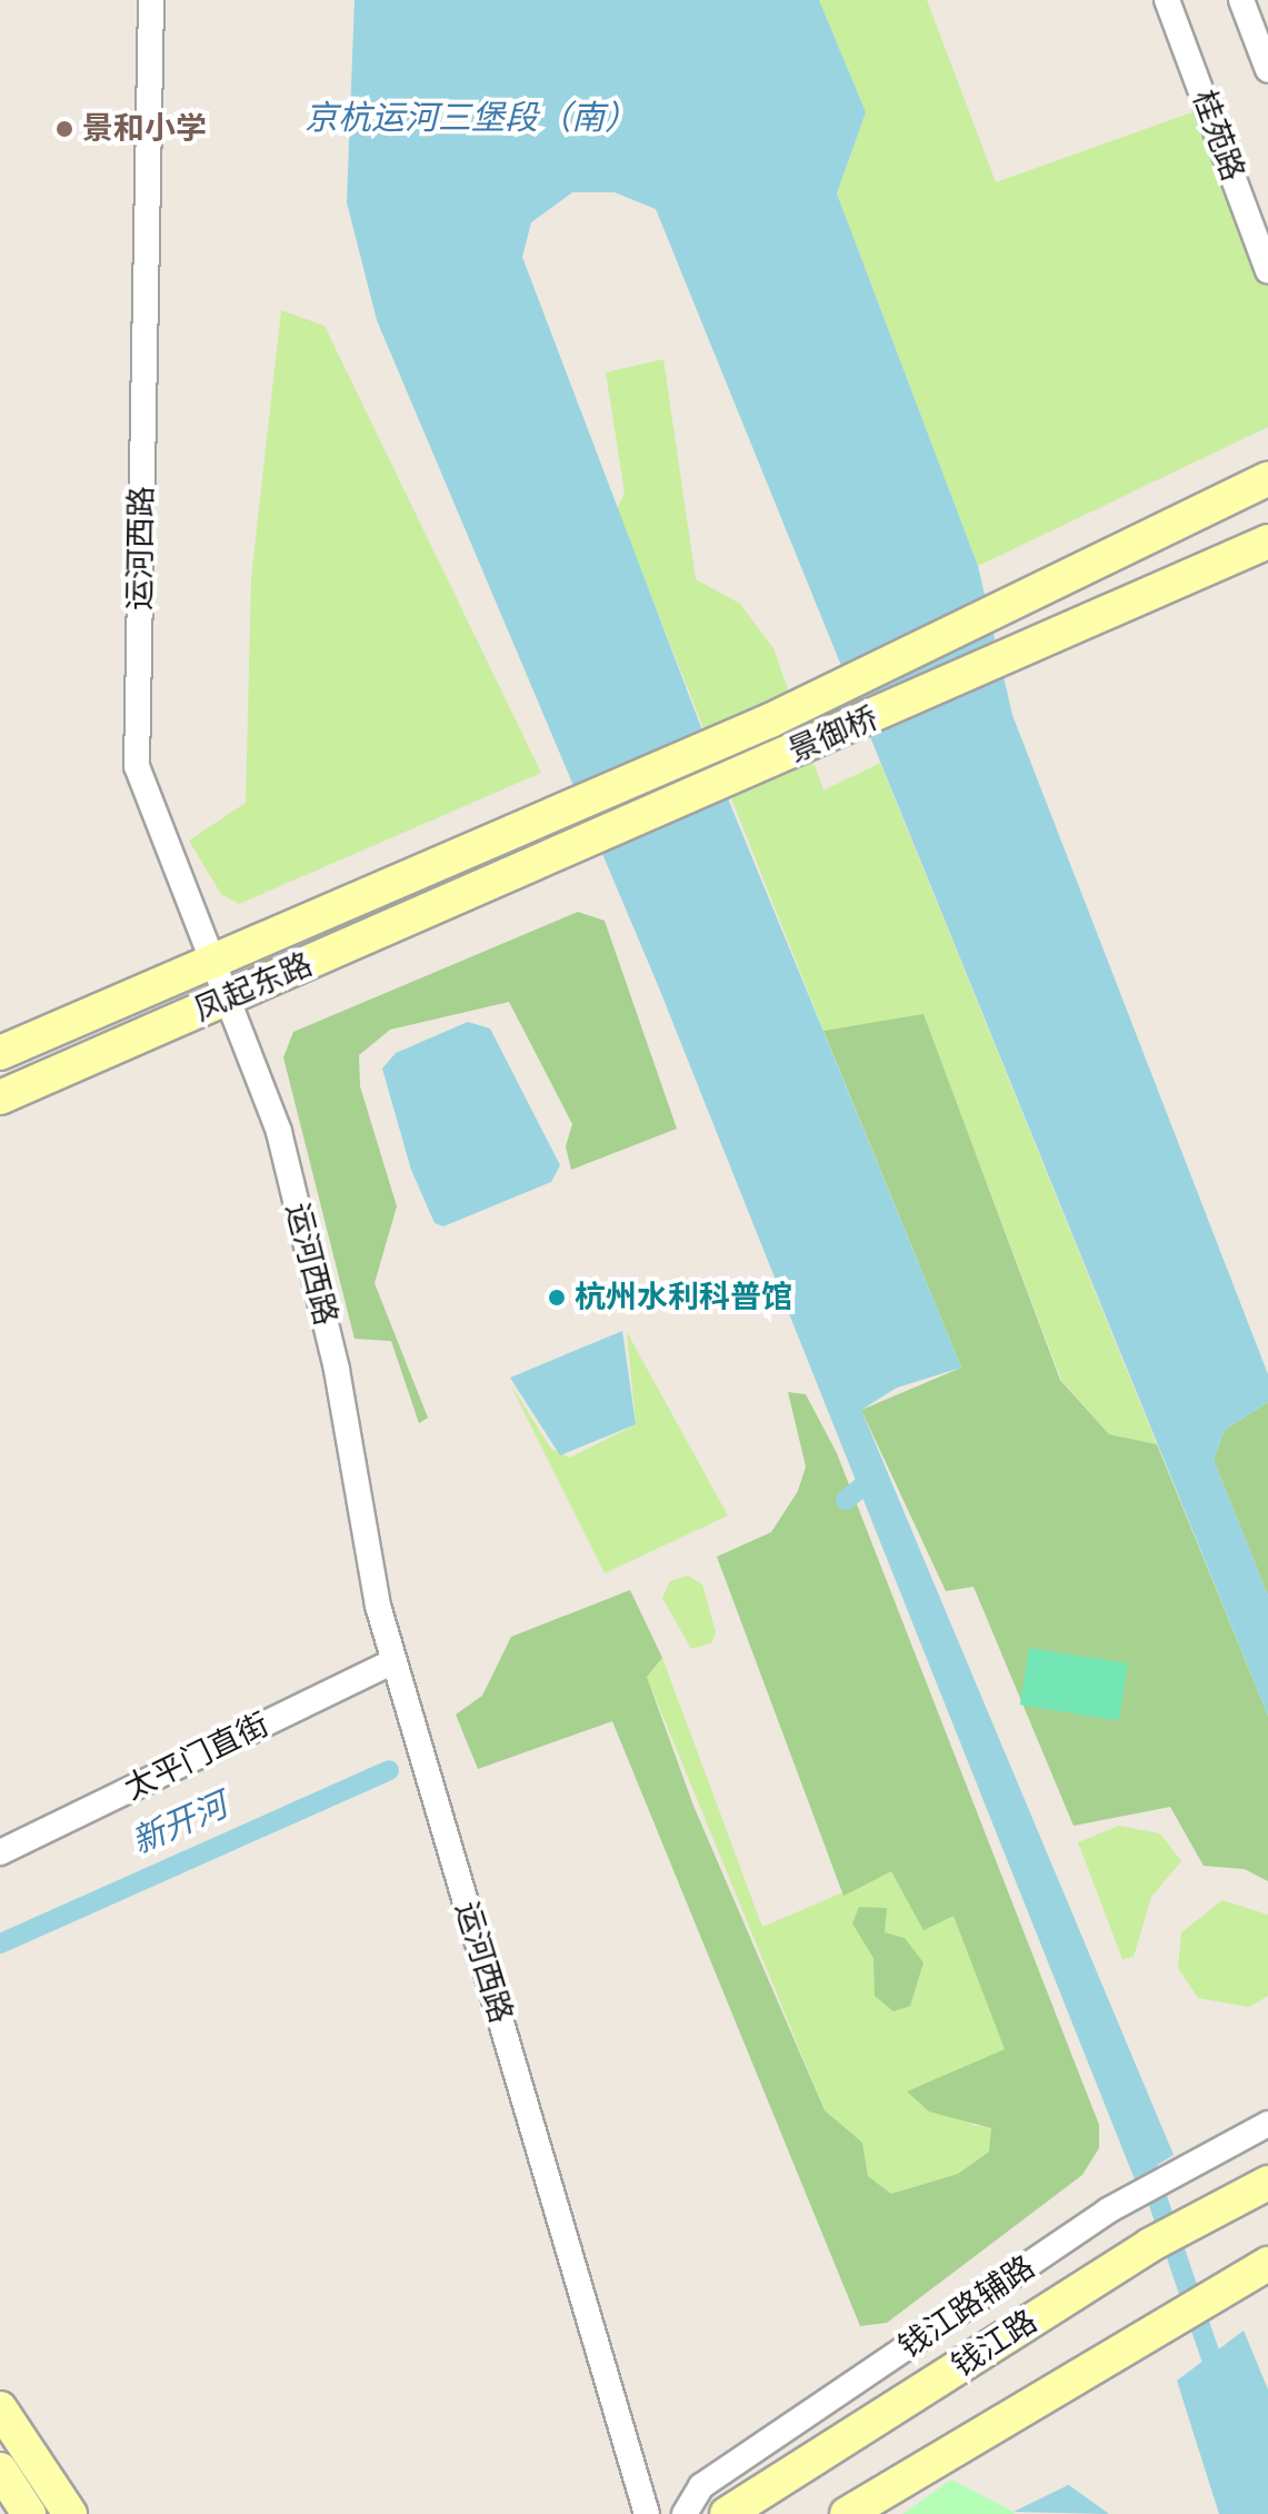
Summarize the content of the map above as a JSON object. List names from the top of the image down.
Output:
{
  "streets": {
    "main road": ["景御桥", "凤起东路", "钱江路"],
    "street": [
      "桂苑路",
      "运河西路",
      "太平门直街",
      "钱江路辅路"
    ]
  },
  "crossings": [
    ["运河西路", "凤起东路"],
    ["运河西路", "太平门直街"],
    ["景御桥", "凤起东路"]
  ],
  "water": ["京杭运河三堡段（南）", "新开河"],
  "places": ["景和小学", "杭州水利科普馆"]
}
